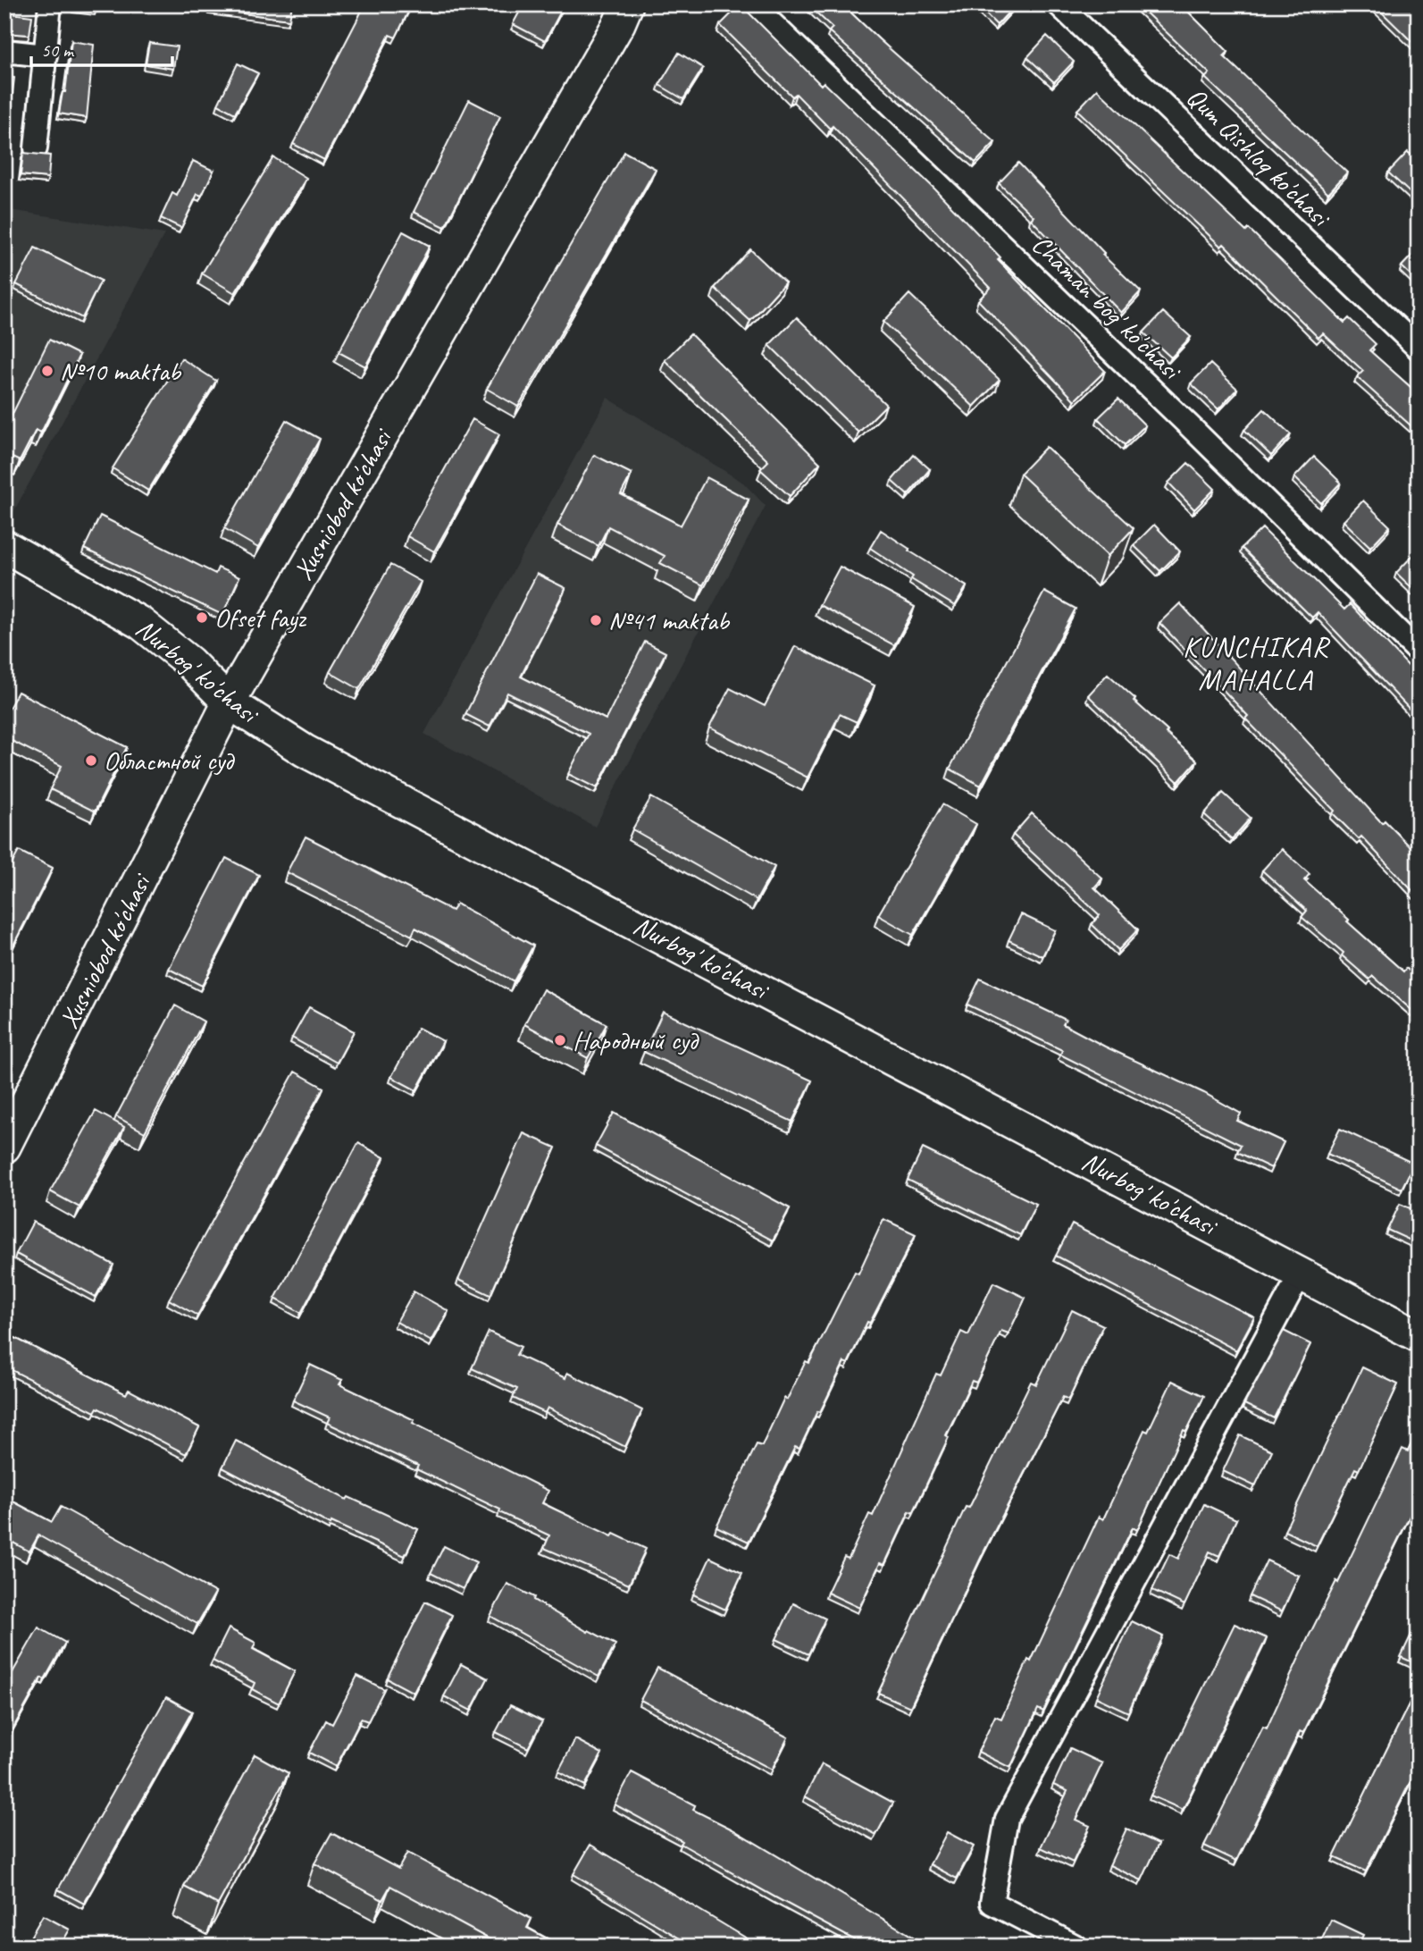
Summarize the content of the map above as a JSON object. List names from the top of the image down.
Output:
{
  "streets": {
    "street": [
      "Qum Qishloq ko'chasi",
      "Chaman bog' ko'chasi",
      "Xusniobod ko'chasi",
      "Nurbog' ko'chasi"
    ]
  },
  "crossings": [
    ["Xusniobod ko'chasi", "Nurbog' ko'chasi"]
  ],
  "districts": ["KUNCHIKAR MAHALLA"],
  "places": [
    "№10 maktab",
    "Ofset fayz",
    "№41 maktab",
    "Областной суд",
    "Народный суд"
  ],
  "scale_bar": "50 m"
}
